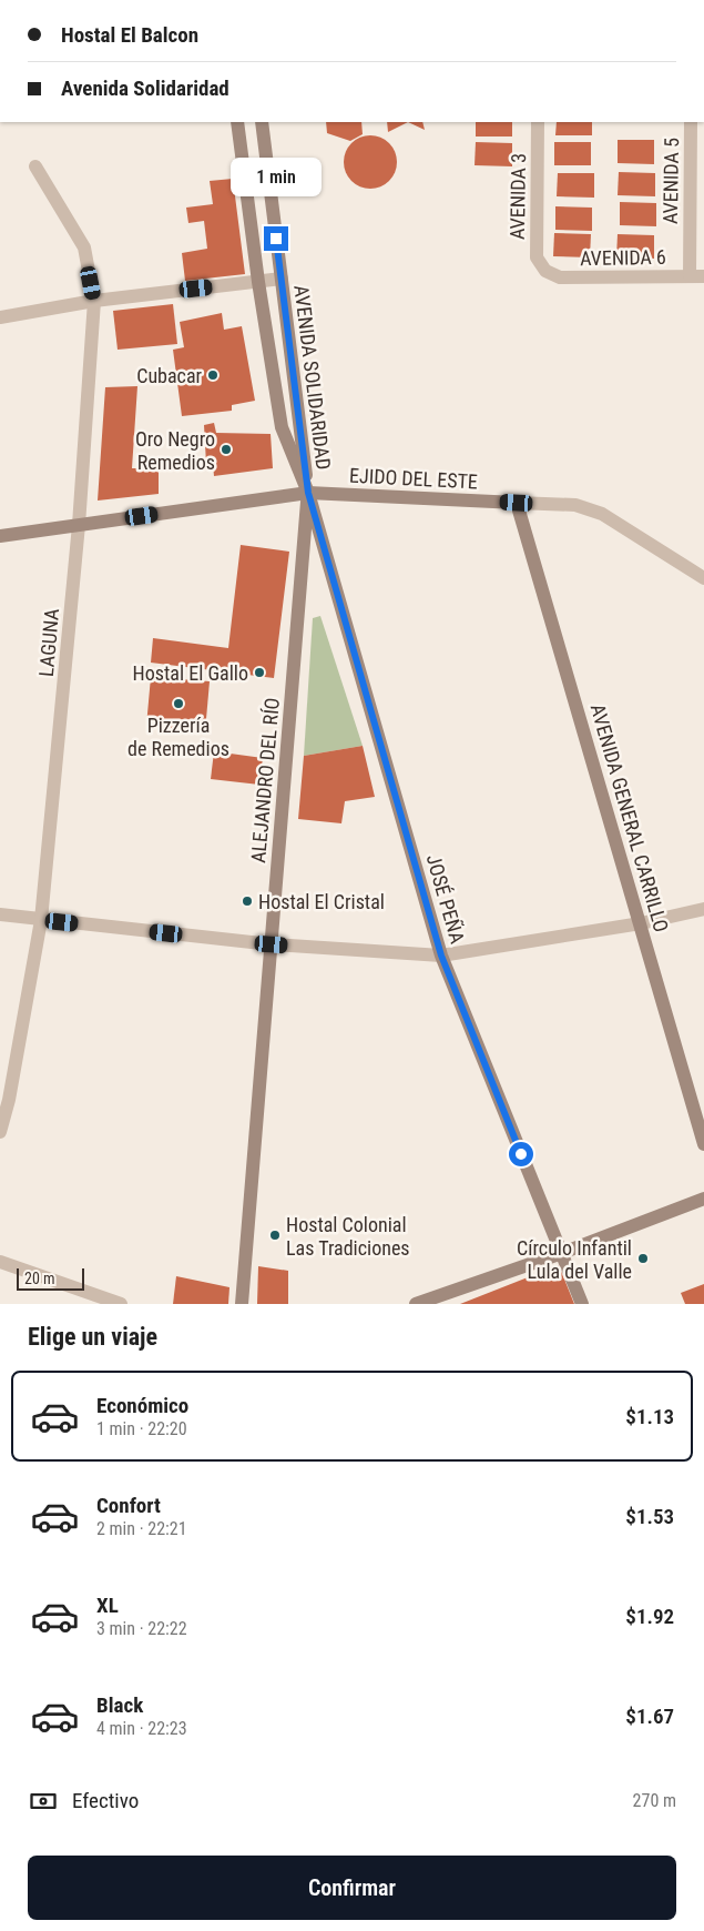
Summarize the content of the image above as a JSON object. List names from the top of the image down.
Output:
{
  "streets": {
    "main road": [
      "AVENIDA SOLIDARIDAD",
      "EJIDO DEL ESTE",
      "ALEJANDRO DEL RÍO",
      "AVENIDA GENERAL CARRILLO",
      "JOSÉ PEÑA"
    ],
    "street": [
      "AVENIDA 5",
      "AVENIDA 3",
      "AVENIDA 6",
      "LAGUNA"
    ]
  },
  "crossings": [
    ["AVENIDA 5", "AVENIDA 6"],
    ["AVENIDA 3", "AVENIDA 6"],
    ["AVENIDA SOLIDARIDAD", "EJIDO DEL ESTE"],
    ["AVENIDA SOLIDARIDAD", "ALEJANDRO DEL RÍO"],
    ["AVENIDA SOLIDARIDAD", "JOSÉ PEÑA"],
    ["EJIDO DEL ESTE", "LAGUNA"],
    ["EJIDO DEL ESTE", "ALEJANDRO DEL RÍO"],
    ["EJIDO DEL ESTE", "AVENIDA GENERAL CARRILLO"],
    ["EJIDO DEL ESTE", "JOSÉ PEÑA"],
    ["ALEJANDRO DEL RÍO", "JOSÉ PEÑA"]
  ],
  "places": [
    "Cubacar",
    "Oro Negro Remedios",
    "Hostal El Gallo",
    "Pizzería de Remedios",
    "Hostal El Cristal",
    "Hostal Colonial Las Tradiciones",
    "Círculo Infantil Lula del Valle"
  ],
  "scale_bar": "20 m",
  "page": {
    "banner": ["Hostal El Balcon", "Avenida Solidaridad"],
    "bubble": "1 min",
    "scale": "20 m",
    "heading": "Elige un viaje",
    "list": [
      {
        "name": "Económico",
        "note": "1 min · 22:20",
        "value": "$1.13"
      },
      {
        "name": "Confort",
        "note": "2 min · 22:21",
        "value": "$1.53"
      },
      {
        "name": "XL",
        "note": "3 min · 22:22",
        "value": "$1.92"
      },
      {
        "name": "Black",
        "note": "4 min · 22:23",
        "value": "$1.67"
      }
    ],
    "pay": ["Efectivo", "270 m"],
    "buttons": "Confirmar"
  }
}
